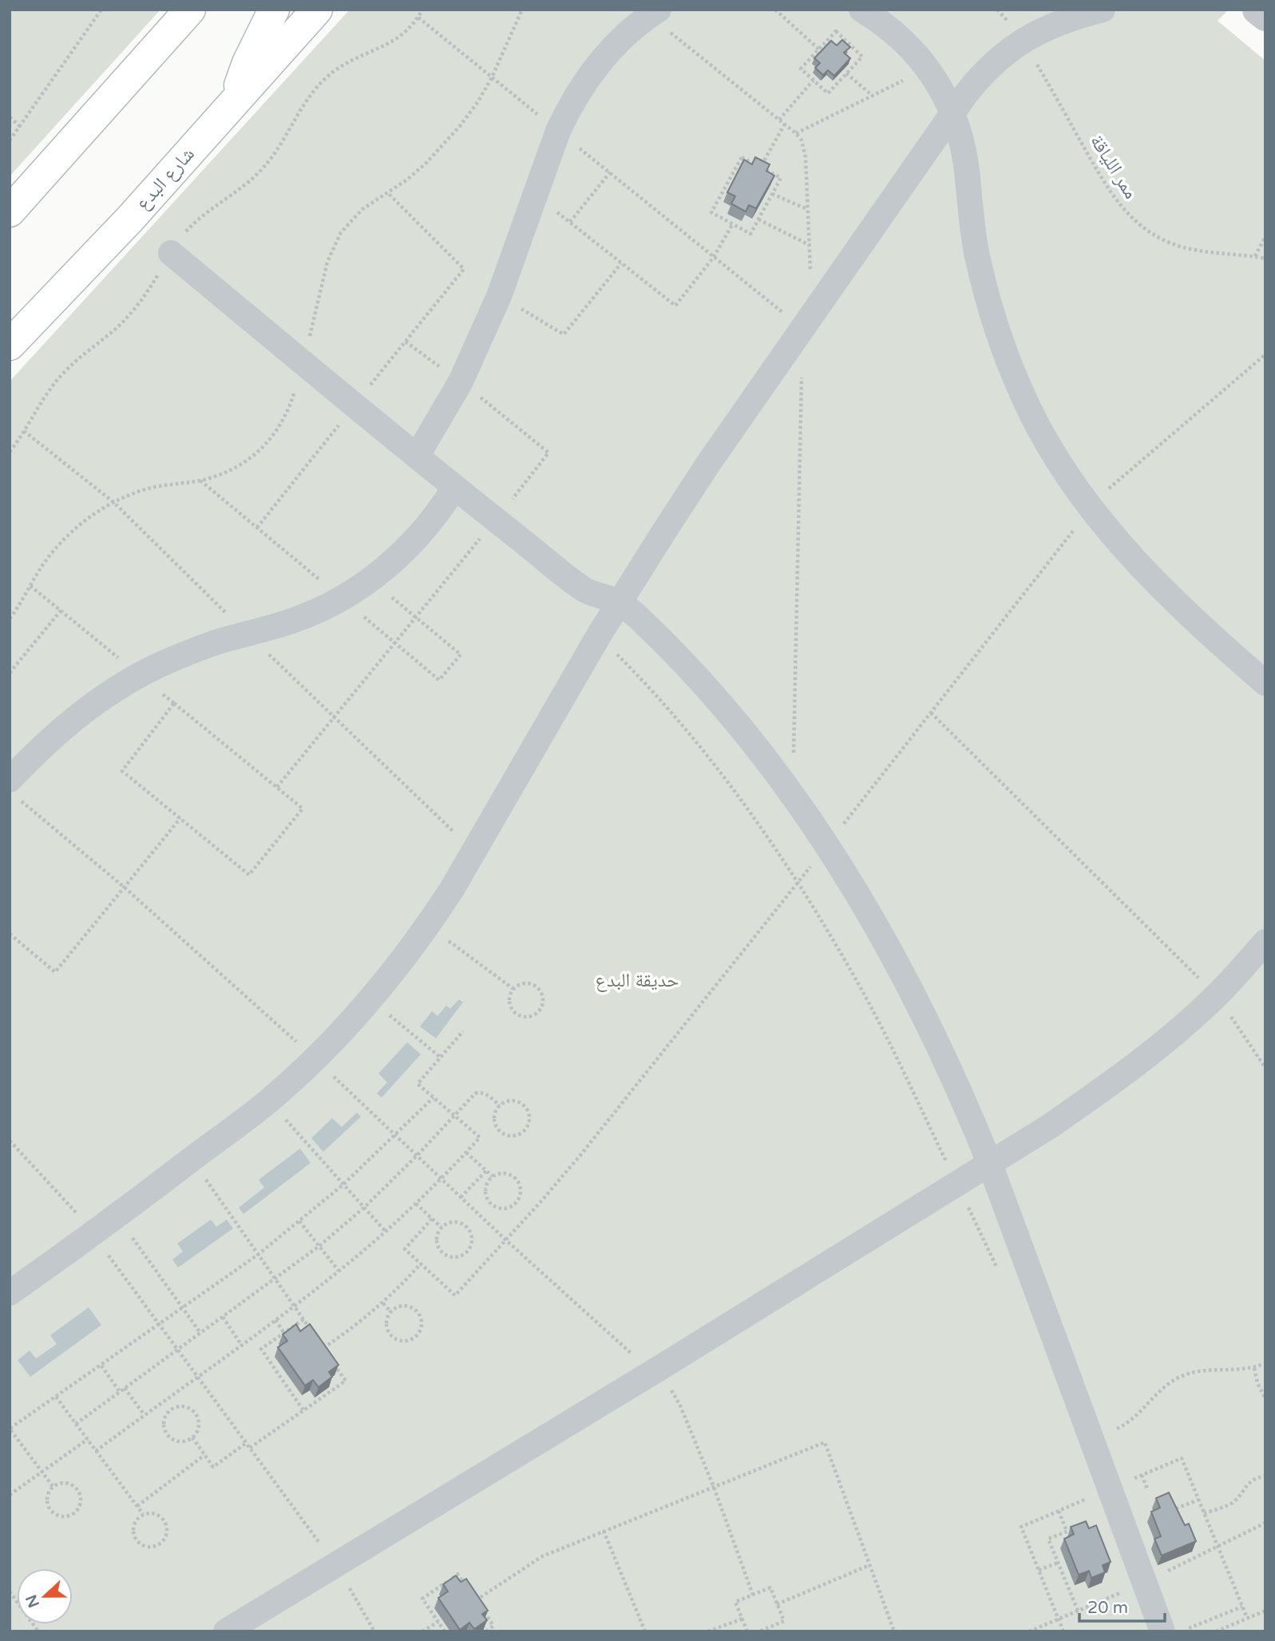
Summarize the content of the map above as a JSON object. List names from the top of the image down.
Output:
{
  "streets": {
    "main road": ["شارع البدع"],
    "path": ["ممر اللياقة"]
  },
  "parks": ["حديقة البدع"],
  "scale_bar": "20 m",
  "north": "left"
}
